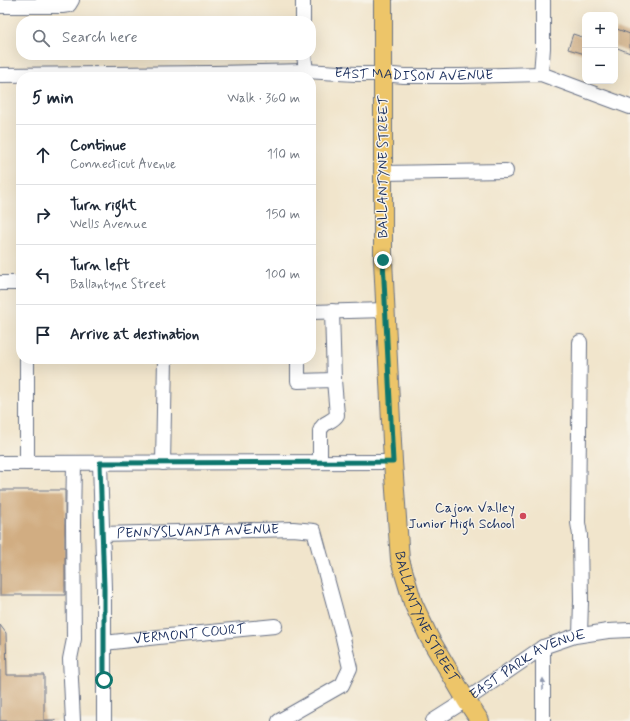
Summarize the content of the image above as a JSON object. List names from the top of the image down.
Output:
{
  "streets": {
    "main road": ["BALLANTYNE STREET"],
    "street": [
      "EAST MADISON AVENUE",
      "PENNYSLVANIA AVENUE",
      "VERMONT COURT",
      "EAST PARK AVENUE"
    ]
  },
  "crossings": [
    ["EAST MADISON AVENUE", "BALLANTYNE STREET"],
    ["BALLANTYNE STREET", "EAST PARK AVENUE"]
  ],
  "places": ["Cajon Valley Junior High School"],
  "page": {
    "map_buttons": ["+", "−"],
    "search": "Search here",
    "heading": ["5 min", "Walk · 360 m"],
    "list": [
      ["Continue", "Connecticut Avenue", "110 m"],
      ["Turn right", "Wells Avenue", "150 m"],
      ["Turn left", "Ballantyne Street", "100 m"],
      "Arrive at destination"
    ]
  }
}
